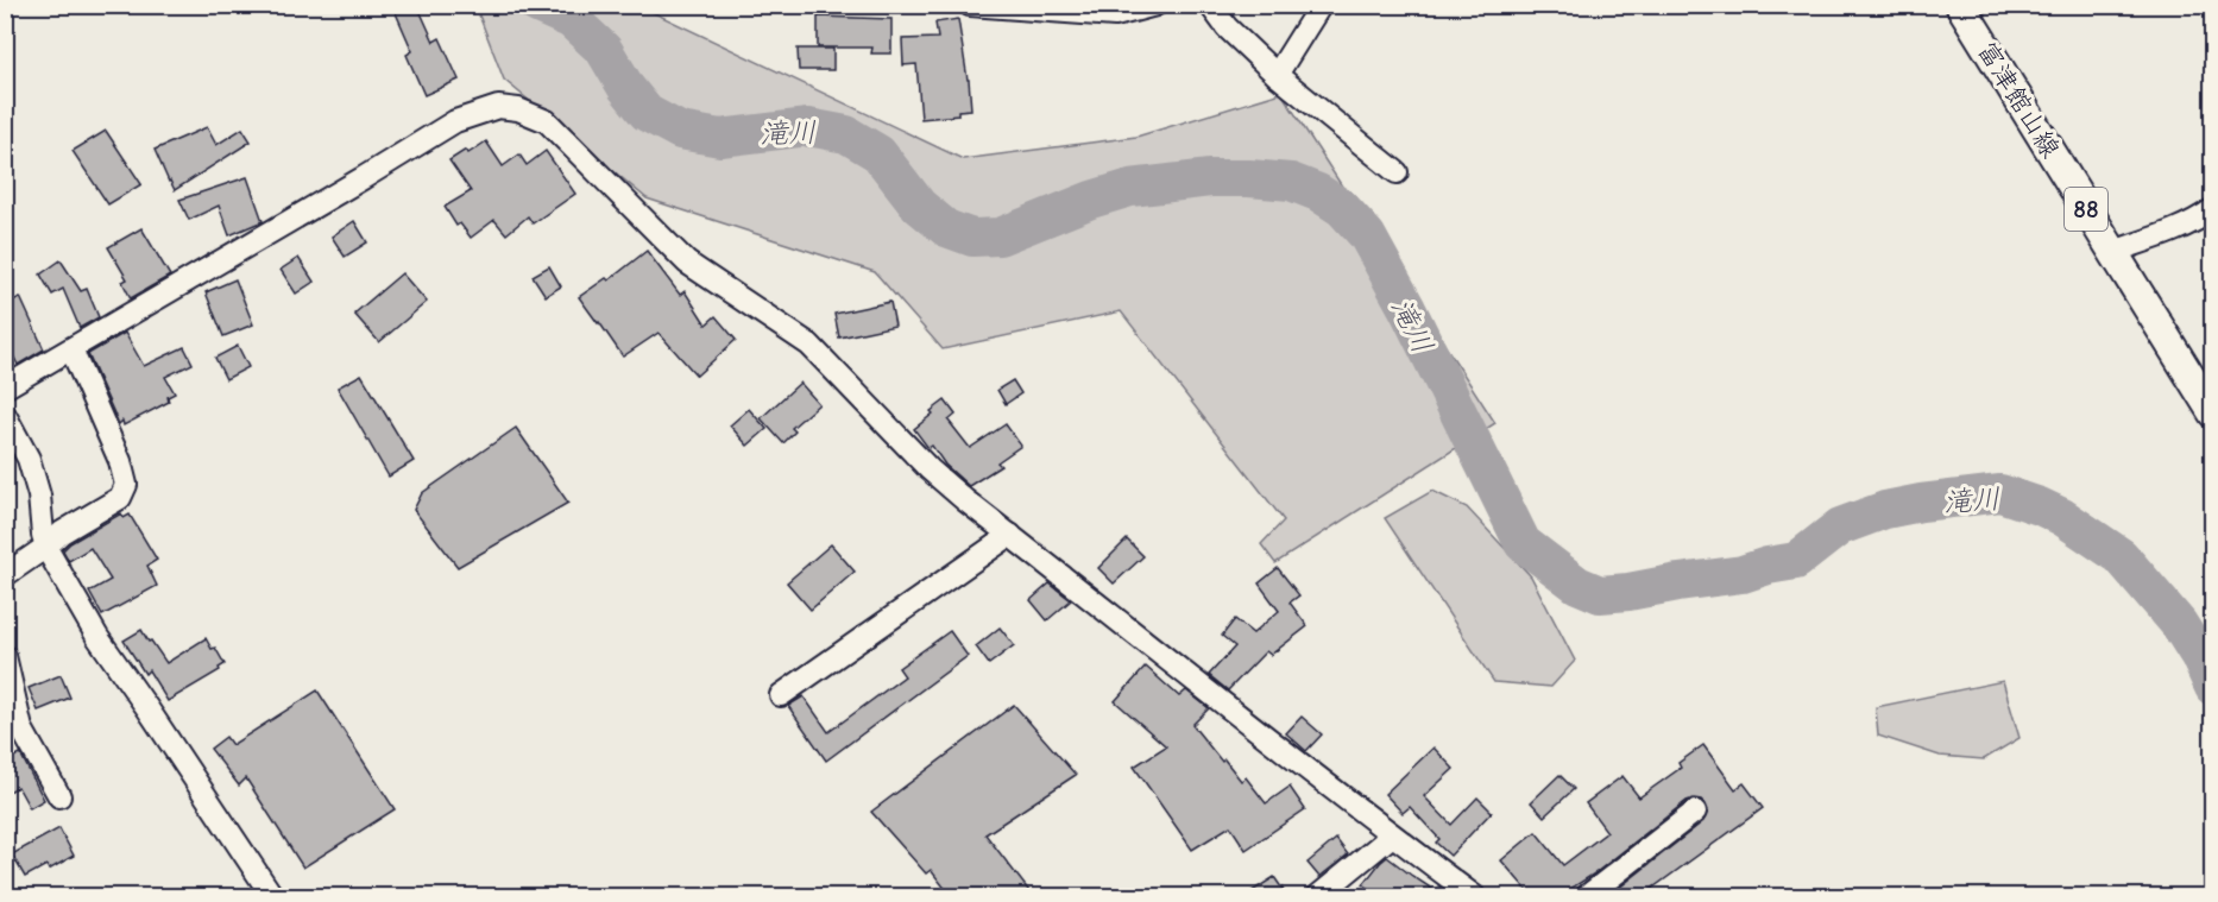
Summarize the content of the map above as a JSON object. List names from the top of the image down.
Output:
{
  "streets": {
    "main road": ["富津館山線", "88"]
  },
  "water": ["滝川"]
}
